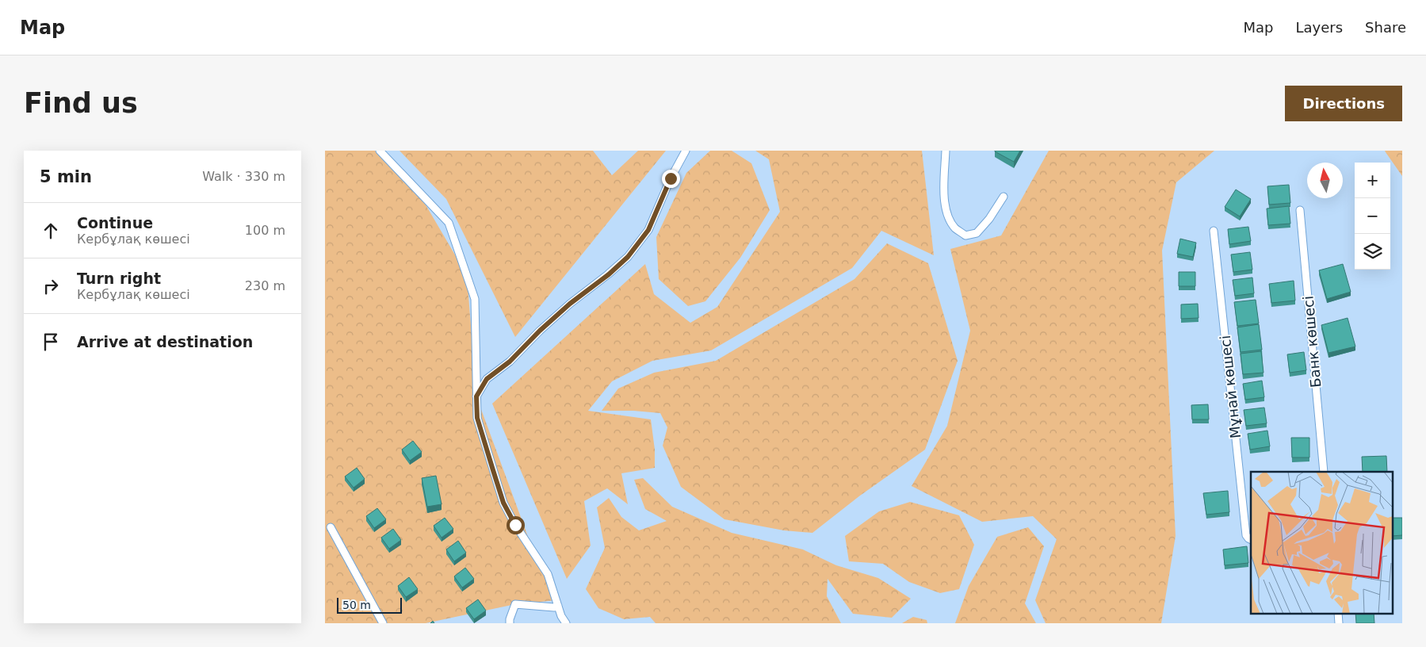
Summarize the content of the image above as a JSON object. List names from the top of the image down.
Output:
{
  "streets": {
    "street": ["Банк көшесі", "Мұнай көшесі"]
  },
  "scale_bar": "50 m",
  "north": "top",
  "page": {
    "header": "Map",
    "nav": ["Map", "Layers", "Share"],
    "buttons": "Directions",
    "title": "Find us",
    "heading": ["5 min", "Walk · 330 m"],
    "map_buttons": ["+", "−"],
    "list": [
      ["Continue", "Кербұлақ көшесі", "100 m"],
      ["Turn right", "Кербұлақ көшесі", "230 m"],
      "Arrive at destination"
    ],
    "scale": "50 m"
  }
}
